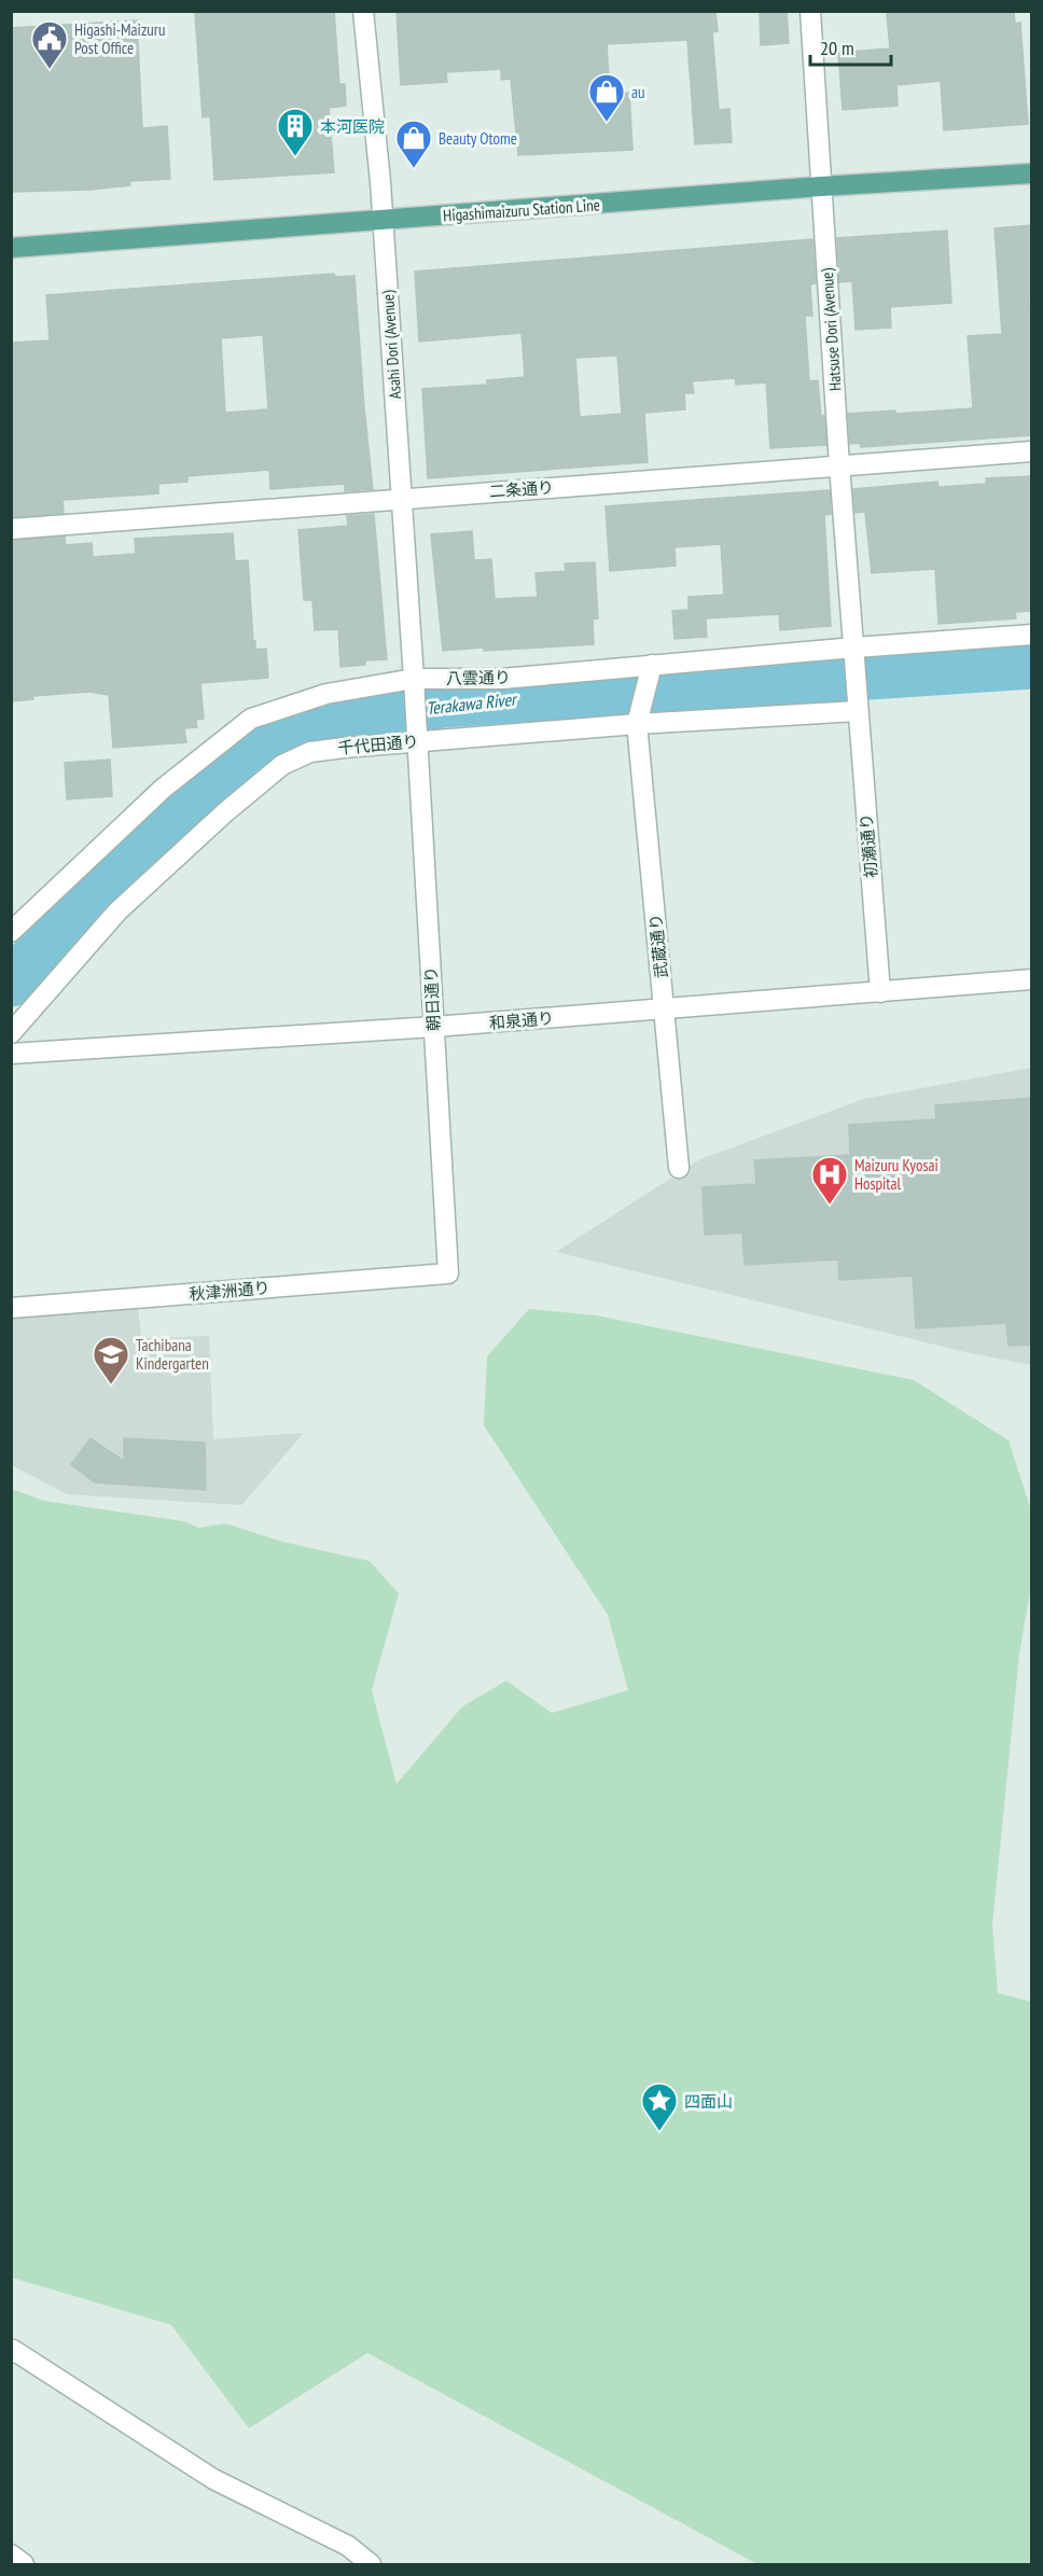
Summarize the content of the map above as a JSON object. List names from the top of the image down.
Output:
{
  "streets": {
    "main road": ["Higashimaizuru Station Line"],
    "street": [
      "Hatsuse Dori (Avenue)",
      "Asahi Dori (Avenue)",
      "二条通り",
      "八雲通り",
      "千代田通り",
      "初瀬通り",
      "武蔵通り",
      "朝日通り",
      "和泉通り",
      "秋津洲通り"
    ]
  },
  "crossings": [
    ["Higashimaizuru Station Line", "Hatsuse Dori (Avenue)"],
    ["Higashimaizuru Station Line", "Asahi Dori (Avenue)"],
    ["Hatsuse Dori (Avenue)", "二条通り"],
    ["Hatsuse Dori (Avenue)", "八雲通り"],
    ["Hatsuse Dori (Avenue)", "初瀬通り"],
    ["Asahi Dori (Avenue)", "二条通り"],
    ["Asahi Dori (Avenue)", "八雲通り"],
    ["Asahi Dori (Avenue)", "朝日通り"],
    ["八雲通り", "初瀬通り"],
    ["八雲通り", "武蔵通り"],
    ["八雲通り", "朝日通り"],
    ["千代田通り", "初瀬通り"],
    ["千代田通り", "武蔵通り"],
    ["千代田通り", "朝日通り"],
    ["初瀬通り", "和泉通り"],
    ["武蔵通り", "和泉通り"],
    ["朝日通り", "和泉通り"],
    ["朝日通り", "秋津洲通り"]
  ],
  "water": ["Terakawa River"],
  "places": {
    "public building": ["Higashi-Maizuru Post Office"],
    "shop": ["au", "Beauty Otome"],
    "building": ["本河医院"],
    "hospital": ["Maizuru Kyosai Hospital"],
    "school or university": ["Tachibana Kindergarten"],
    "place": ["四面山"]
  },
  "scale_bar": "20 m"
}
